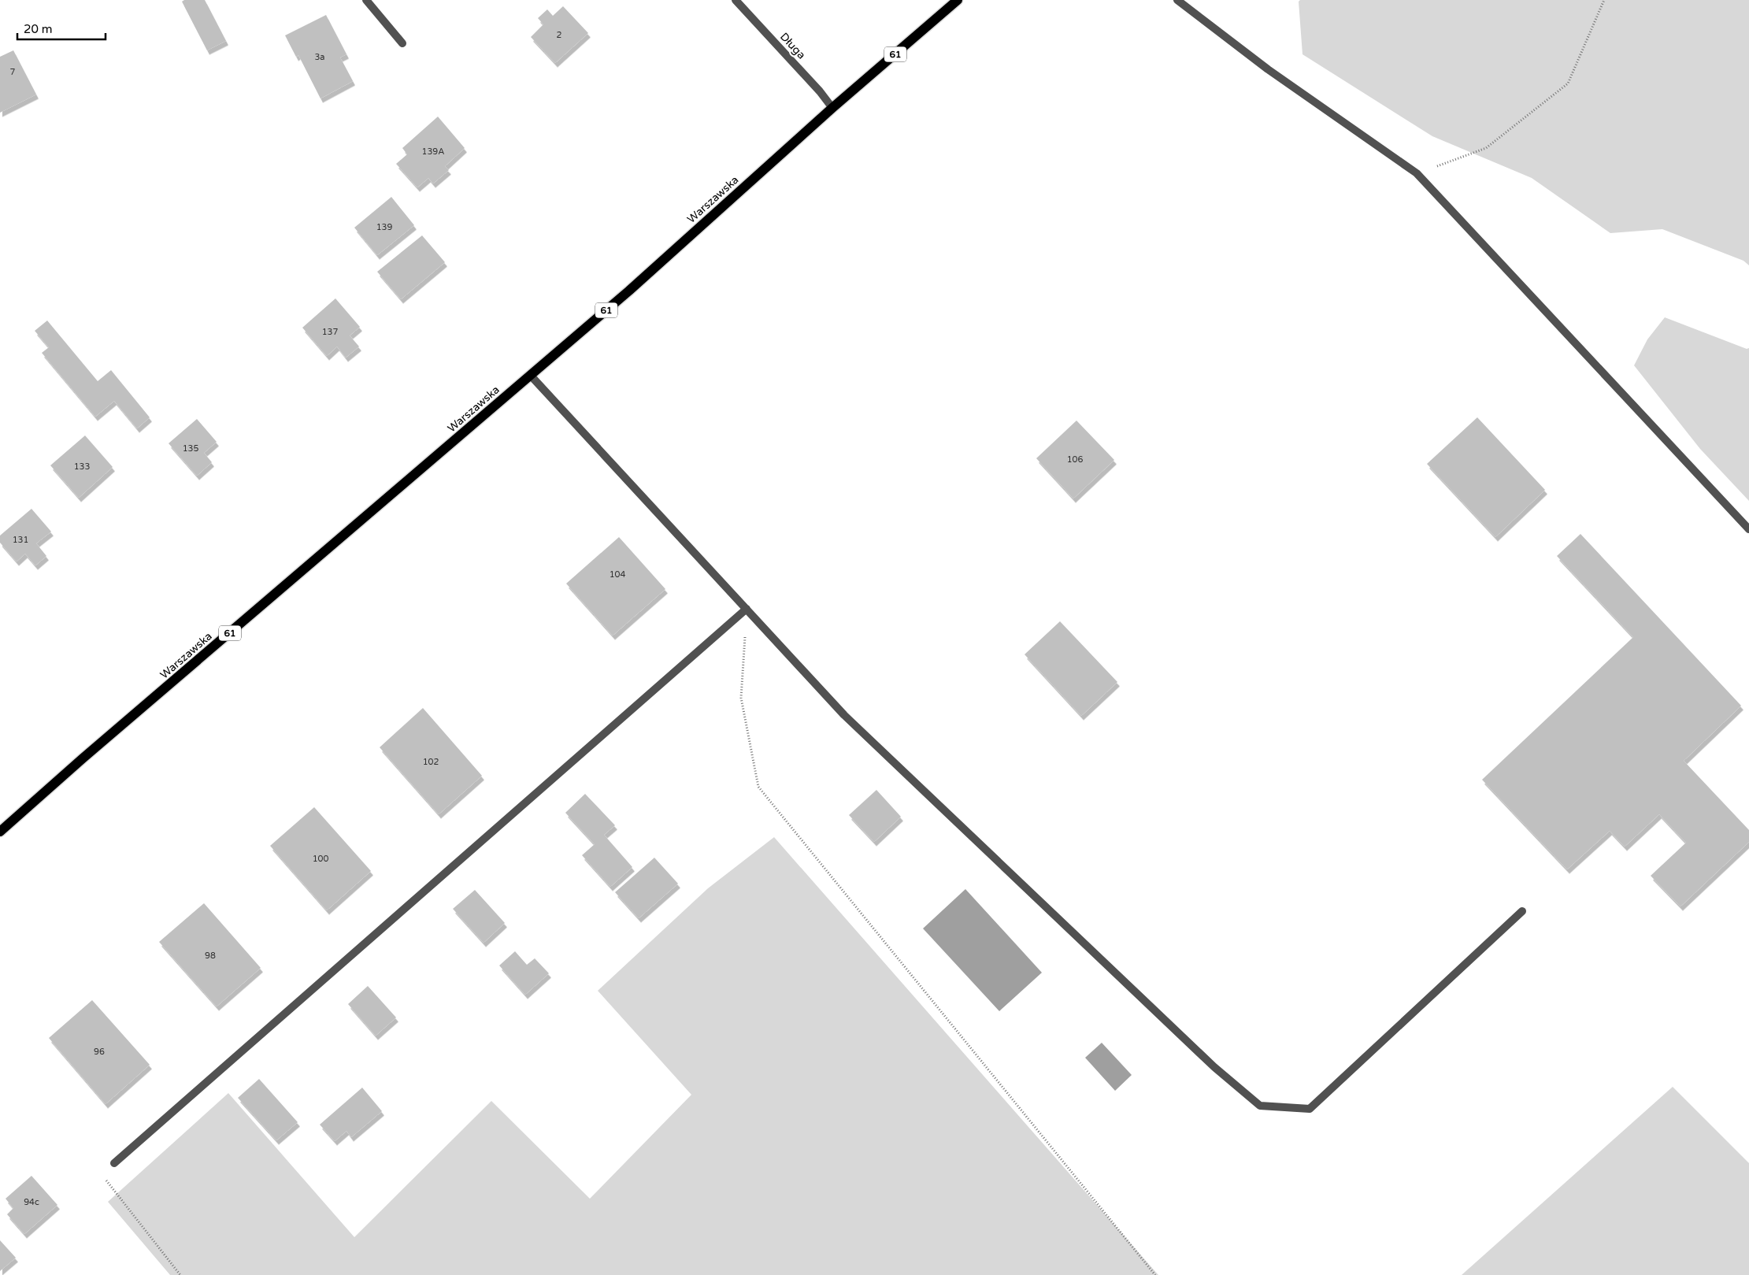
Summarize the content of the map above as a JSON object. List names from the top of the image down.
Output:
{
  "streets": {
    "main road": ["61", "Warszawska"],
    "street": ["Długa"]
  },
  "crossings": [
    ["Długa", "Warszawska"]
  ],
  "house_numbers": [
    "2",
    "3a",
    "7",
    "139A",
    "139",
    "137",
    "135",
    "106",
    "133",
    "131",
    "104",
    "102",
    "100",
    "98",
    "96",
    "94c"
  ],
  "scale_bar": "20 m"
}
